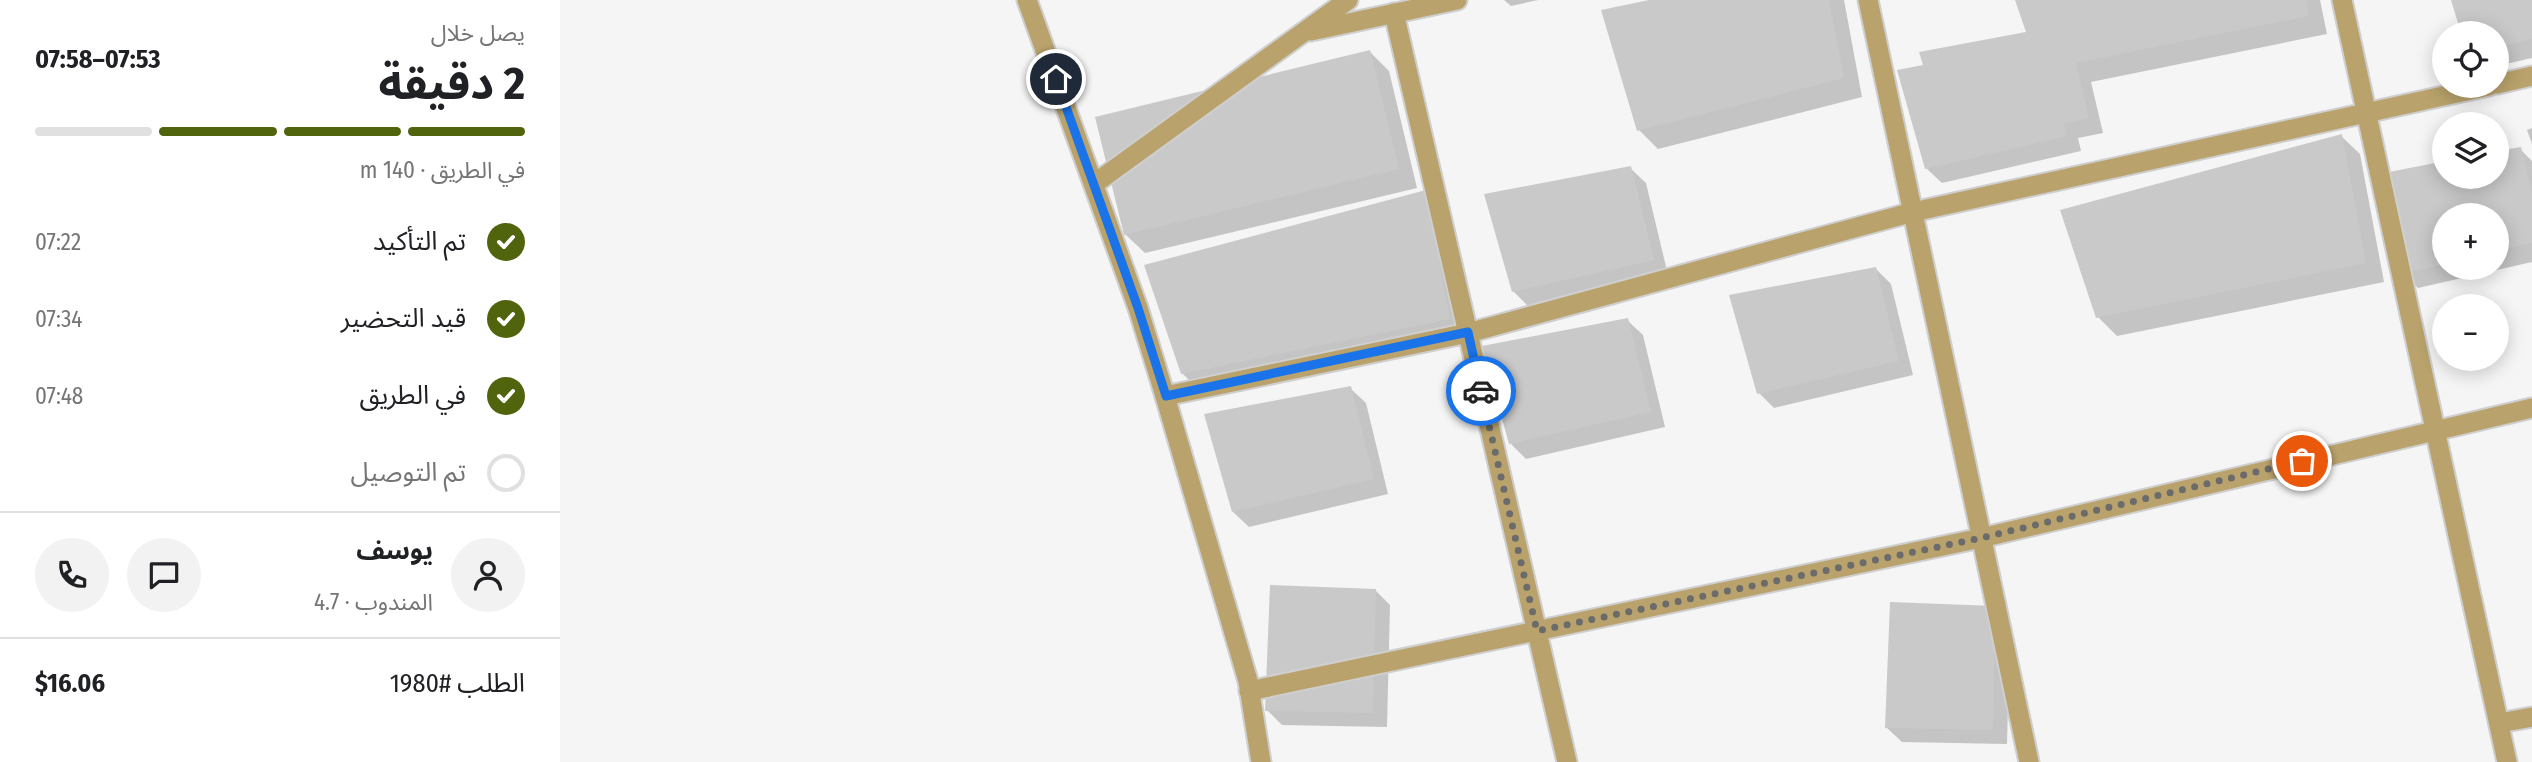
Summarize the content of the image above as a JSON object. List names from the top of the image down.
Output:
{
  "page": {
    "heading": ["2 دقيقة", "يصل خلال", "07:53–07:58"],
    "panel": [
      "يوسف",
      "المندوب · 4.7",
      "الطلب #1980",
      "$16.06"
    ],
    "map_buttons": ["+", "−"],
    "bar": "في الطريق · 140 m",
    "list": [
      ["تم التأكيد", "07:22"],
      ["قيد التحضير", "07:34"],
      ["في الطريق", "07:48"],
      "تم التوصيل"
    ]
  }
}
